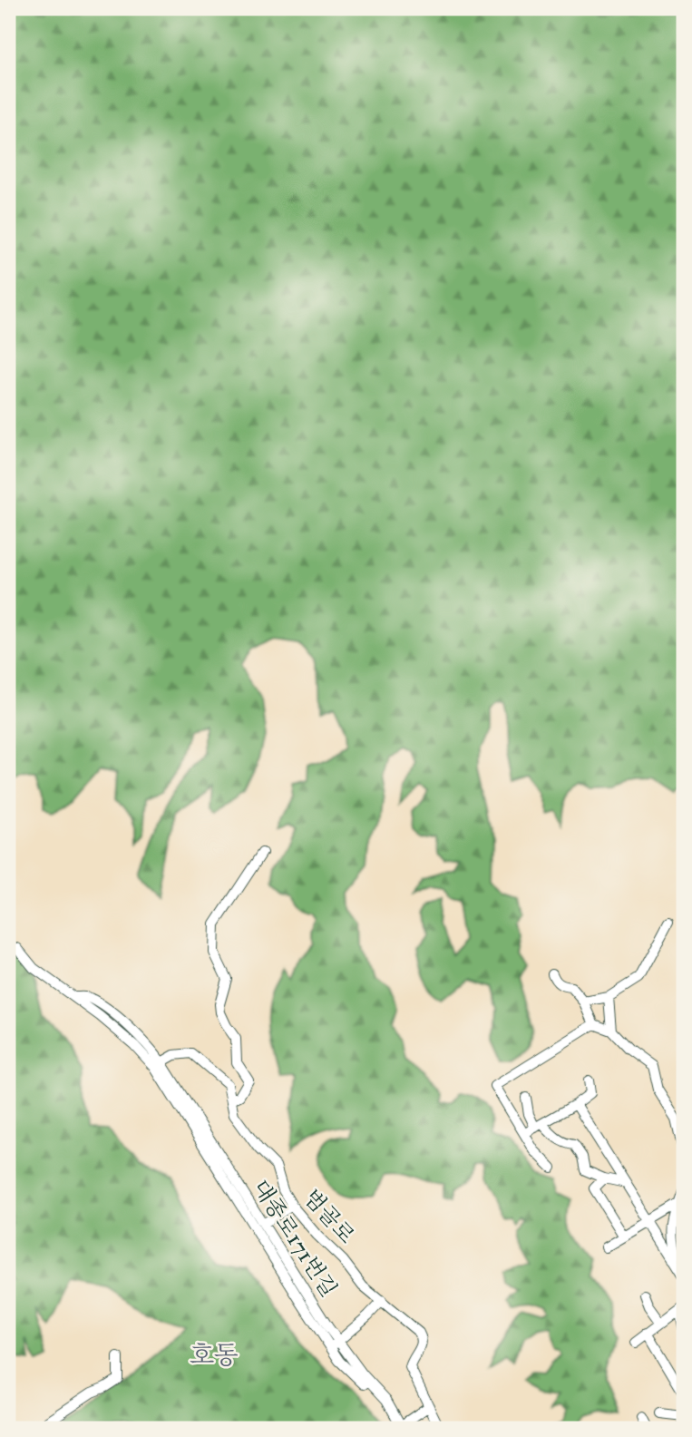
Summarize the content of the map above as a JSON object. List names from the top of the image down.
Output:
{
  "streets": {
    "street": ["범골로", "대종로171번길"]
  },
  "crossings": [
    ["범골로", "대종로171번길"]
  ],
  "districts": ["호동"]
}
